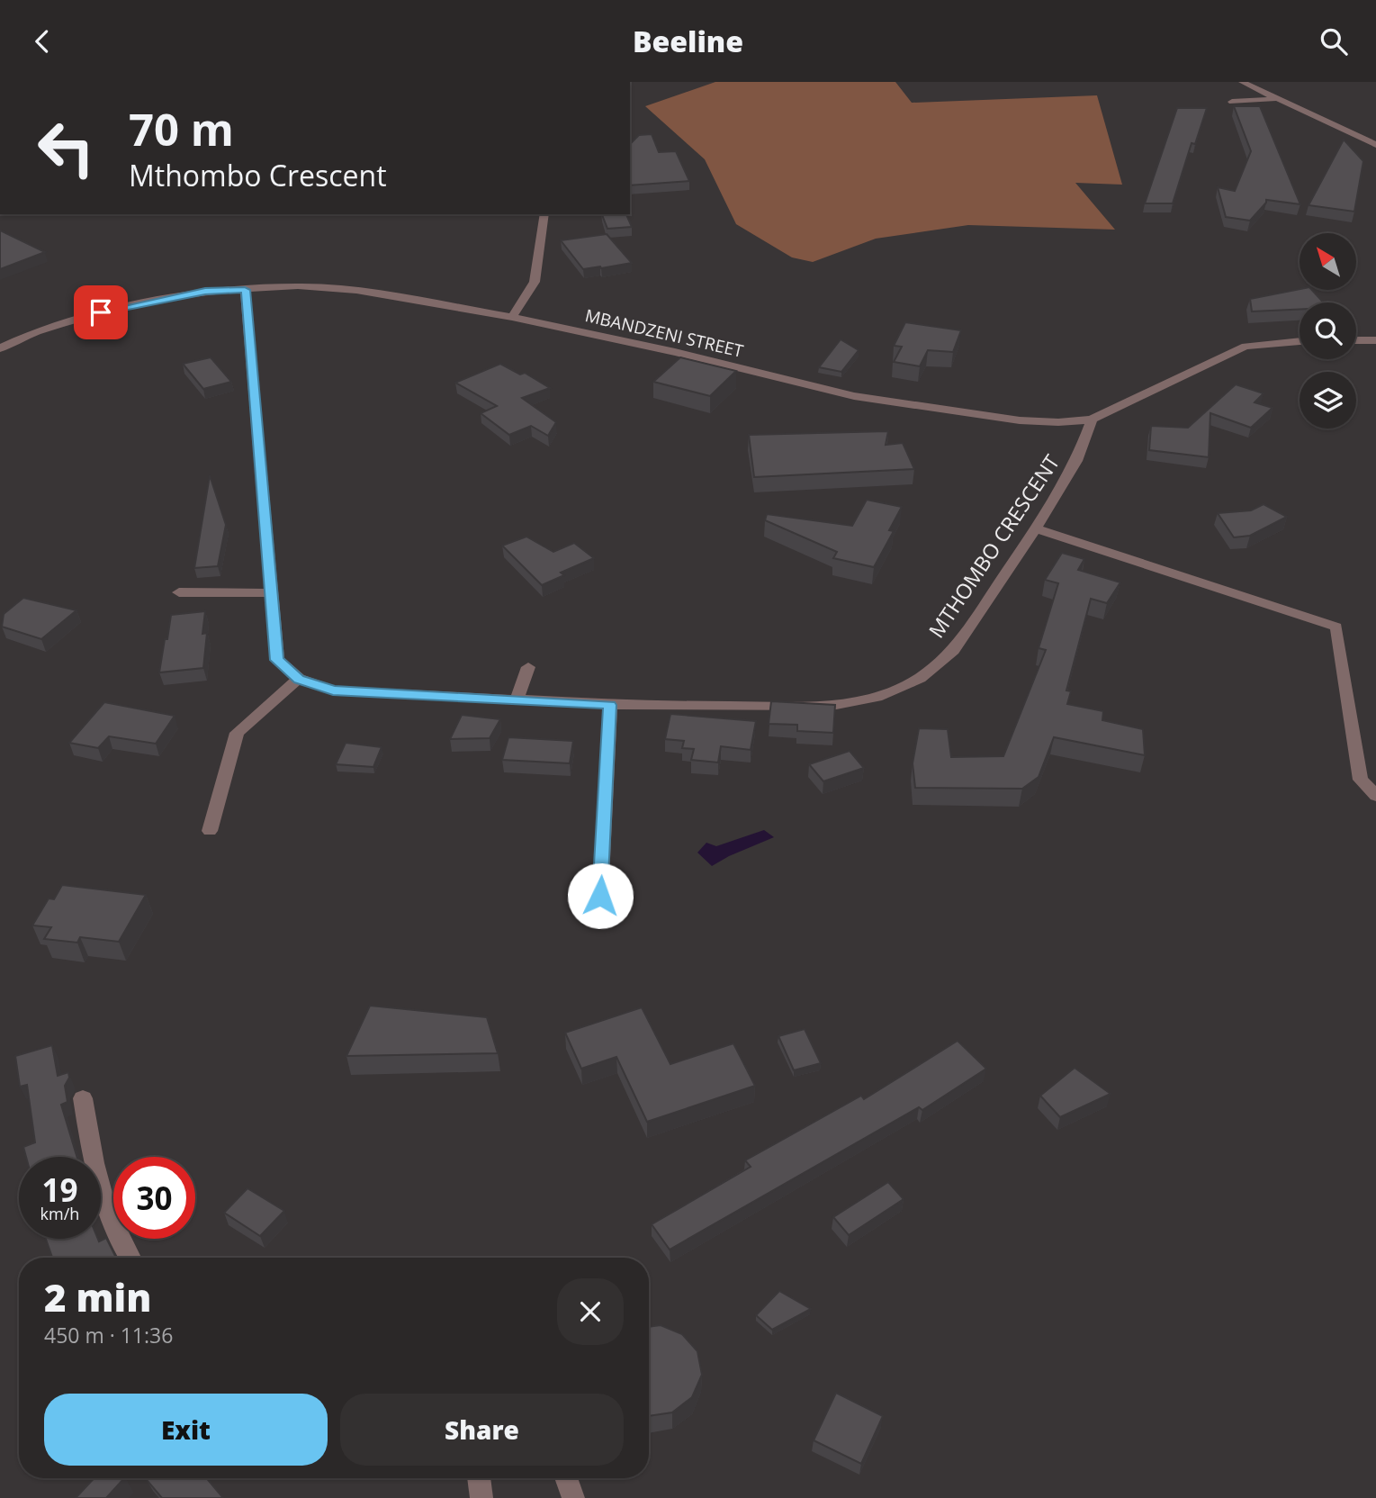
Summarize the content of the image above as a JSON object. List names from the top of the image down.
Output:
{
  "streets": {
    "street": ["MBANDZENI STREET", "MTHOMBO CRESCENT"]
  },
  "crossings": [
    ["MBANDZENI STREET", "MTHOMBO CRESCENT"]
  ],
  "north": "top left",
  "page": {
    "header": "Beeline",
    "turn": ["70 m", "Mthombo Crescent"],
    "speed": "19 km/h",
    "limit": "30",
    "heading": ["2 min", "450 m · 11:36"],
    "buttons": ["Exit", "Share"]
  }
}
